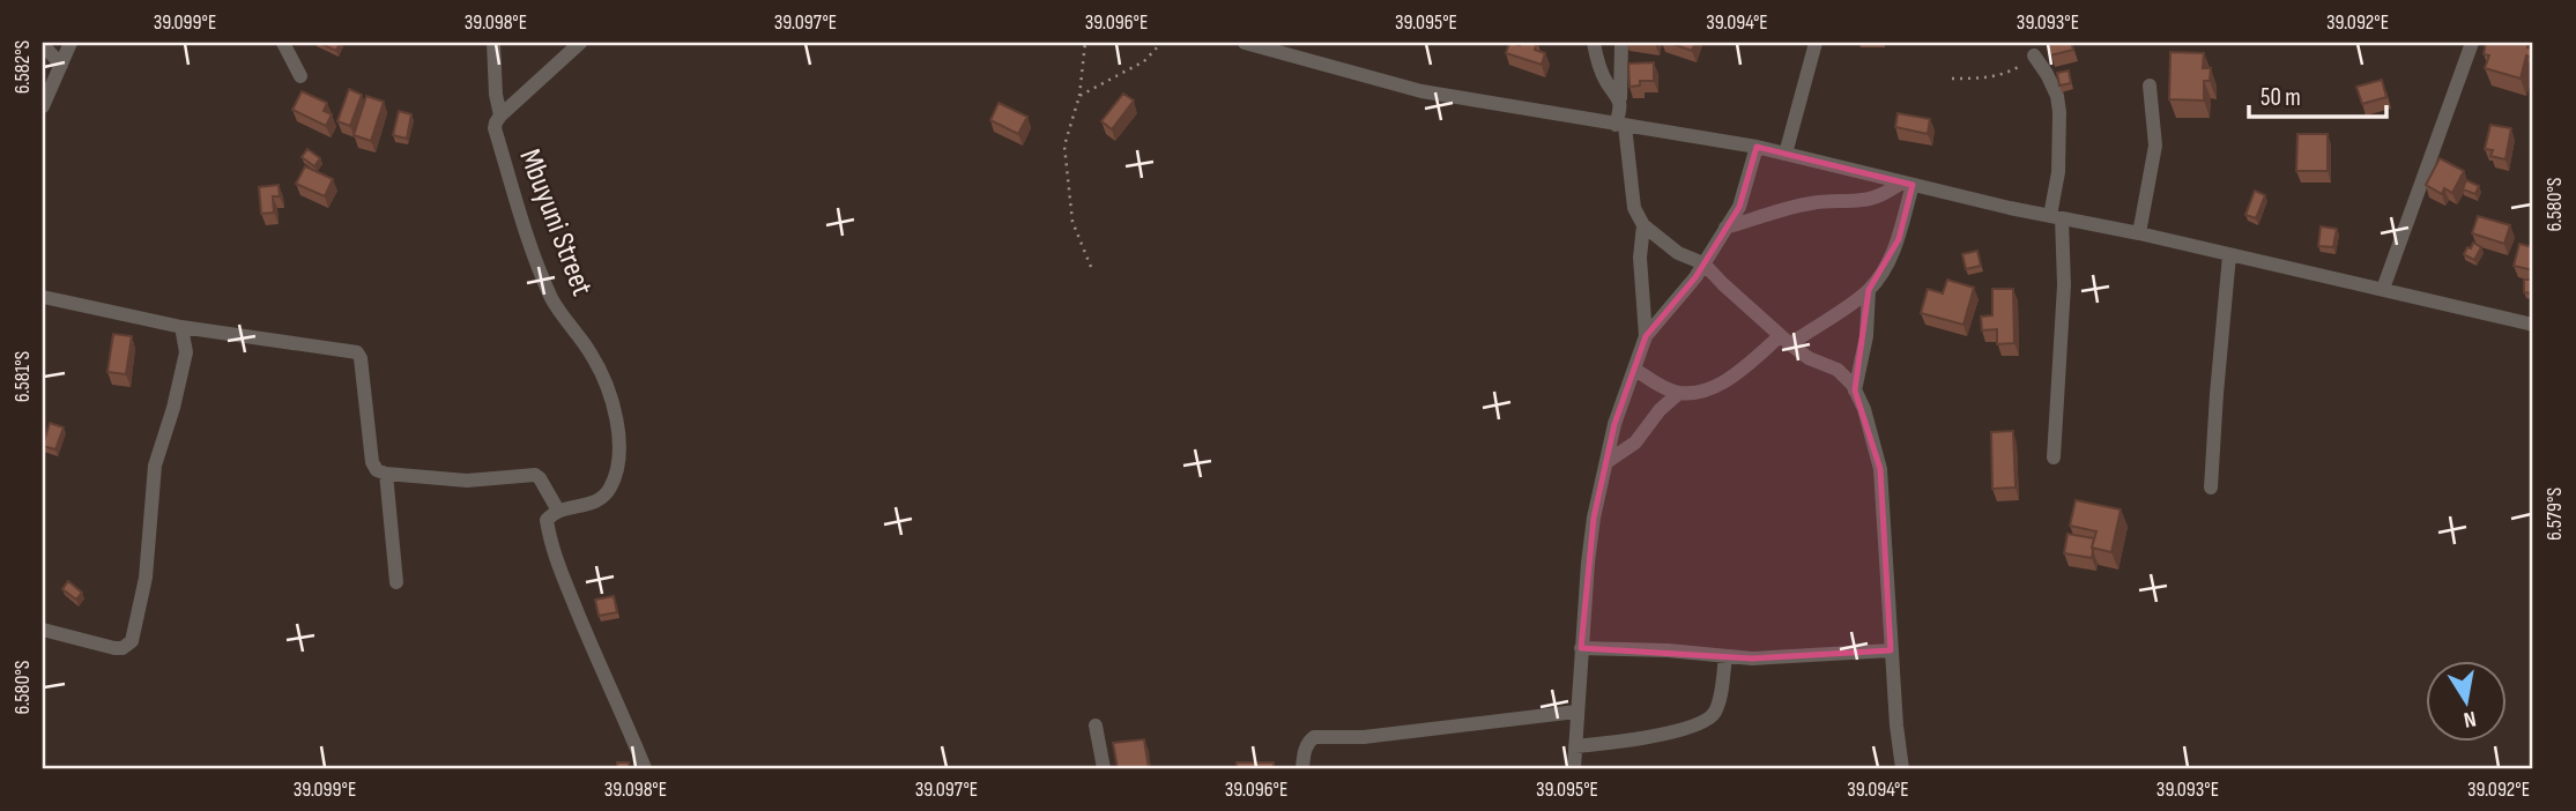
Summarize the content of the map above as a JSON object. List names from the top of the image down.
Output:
{
  "streets": {
    "street": ["Mbuyuni Street"]
  },
  "scale_bar": "50 m",
  "north": "bottom",
  "coordinates": [
    "39.099°E",
    "39.098°E",
    "39.097°E",
    "39.096°E",
    "39.095°E",
    "39.094°E",
    "39.093°E",
    "39.092°E",
    "6.582°S",
    "6.580°S",
    "6.581°S",
    "6.579°S"
  ]
}
